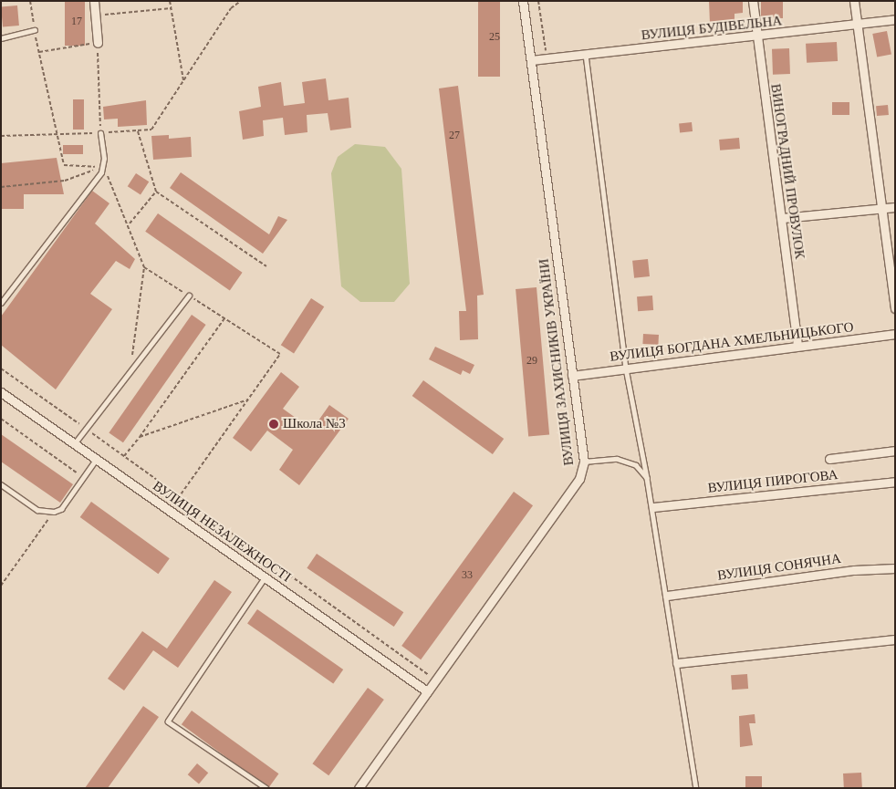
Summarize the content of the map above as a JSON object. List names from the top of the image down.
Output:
{
  "streets": {
    "street": [
      "ВУЛИЦЯ БУДІВЕЛЬНА",
      "ВИНОГРАДНИЙ ПРОВУЛОК",
      "ВУЛИЦЯ БОГДАНА ХМЕЛЬНИЦЬКОГО",
      "ВУЛИЦЯ ЗАХИСНИКІВ УКРАЇНИ",
      "ВУЛИЦЯ ПИРОГОВА",
      "ВУЛИЦЯ НЕЗАЛЕЖНОСТІ",
      "ВУЛИЦЯ СОНЯЧНА"
    ]
  },
  "crossings": [
    ["ВУЛИЦЯ БУДІВЕЛЬНА", "ВИНОГРАДНИЙ ПРОВУЛОК"],
    ["ВУЛИЦЯ БУДІВЕЛЬНА", "ВУЛИЦЯ ЗАХИСНИКІВ УКРАЇНИ"],
    ["ВИНОГРАДНИЙ ПРОВУЛОК", "ВУЛИЦЯ БОГДАНА ХМЕЛЬНИЦЬКОГО"],
    ["ВУЛИЦЯ БОГДАНА ХМЕЛЬНИЦЬКОГО", "ВУЛИЦЯ ЗАХИСНИКІВ УКРАЇНИ"],
    ["ВУЛИЦЯ ЗАХИСНИКІВ УКРАЇНИ", "ВУЛИЦЯ НЕЗАЛЕЖНОСТІ"]
  ],
  "places": ["Школа №3"],
  "house_numbers": [
    "17",
    "25",
    "27",
    "29",
    "33"
  ]
}
